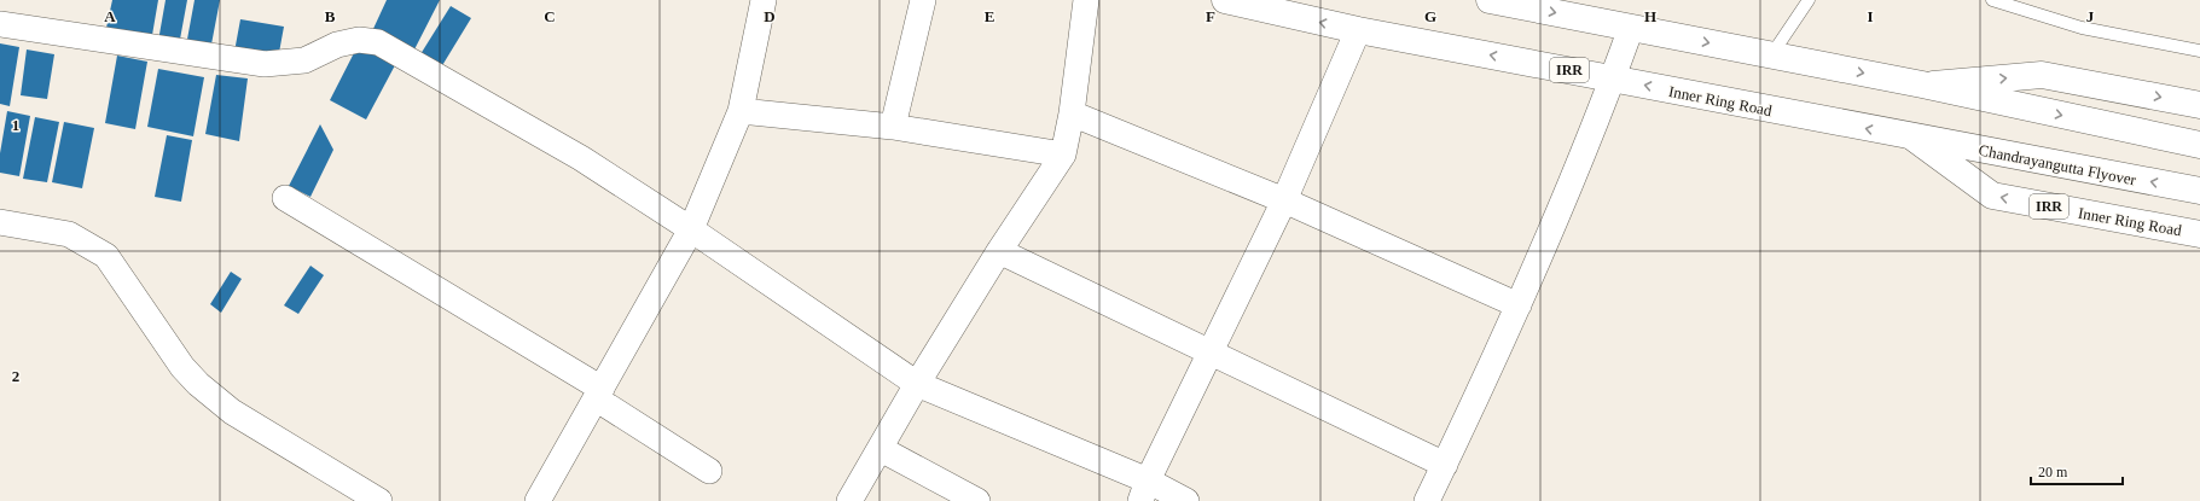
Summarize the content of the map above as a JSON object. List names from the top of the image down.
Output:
{
  "streets": {
    "main road": ["IRR", "Inner Ring Road", "Chandrayangutta Flyover"]
  },
  "crossings": [
    ["Inner Ring Road", "Chandrayangutta Flyover"]
  ],
  "scale_bar": "20 m",
  "grid": {
    "columns": [
      "A",
      "B",
      "C",
      "D",
      "E",
      "F",
      "G",
      "H",
      "I",
      "J"
    ],
    "rows": ["1", "2"]
  }
}
